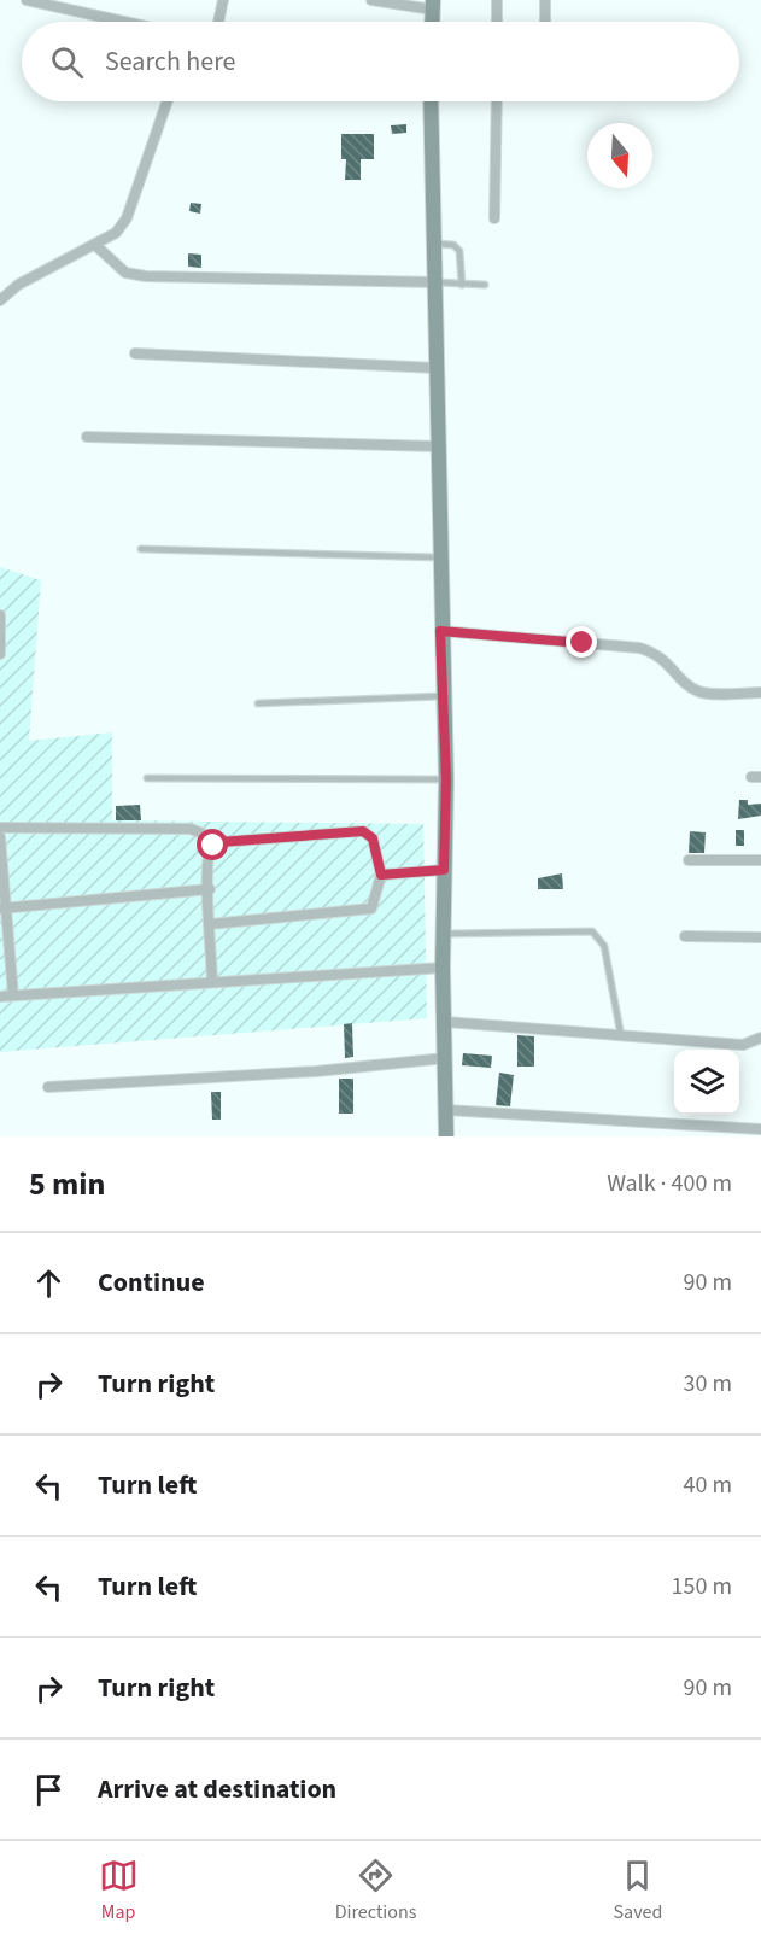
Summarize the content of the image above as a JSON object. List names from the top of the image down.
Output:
{
  "north": "bottom",
  "page": {
    "search": "Search here",
    "heading": ["5 min", "Walk · 400 m"],
    "list": [
      ["Continue", "90 m"],
      ["Turn right", "30 m"],
      ["Turn left", "40 m"],
      ["Turn left", "150 m"],
      ["Turn right", "90 m"],
      "Arrive at destination"
    ],
    "nav": ["Map", "Directions", "Saved"]
  }
}
